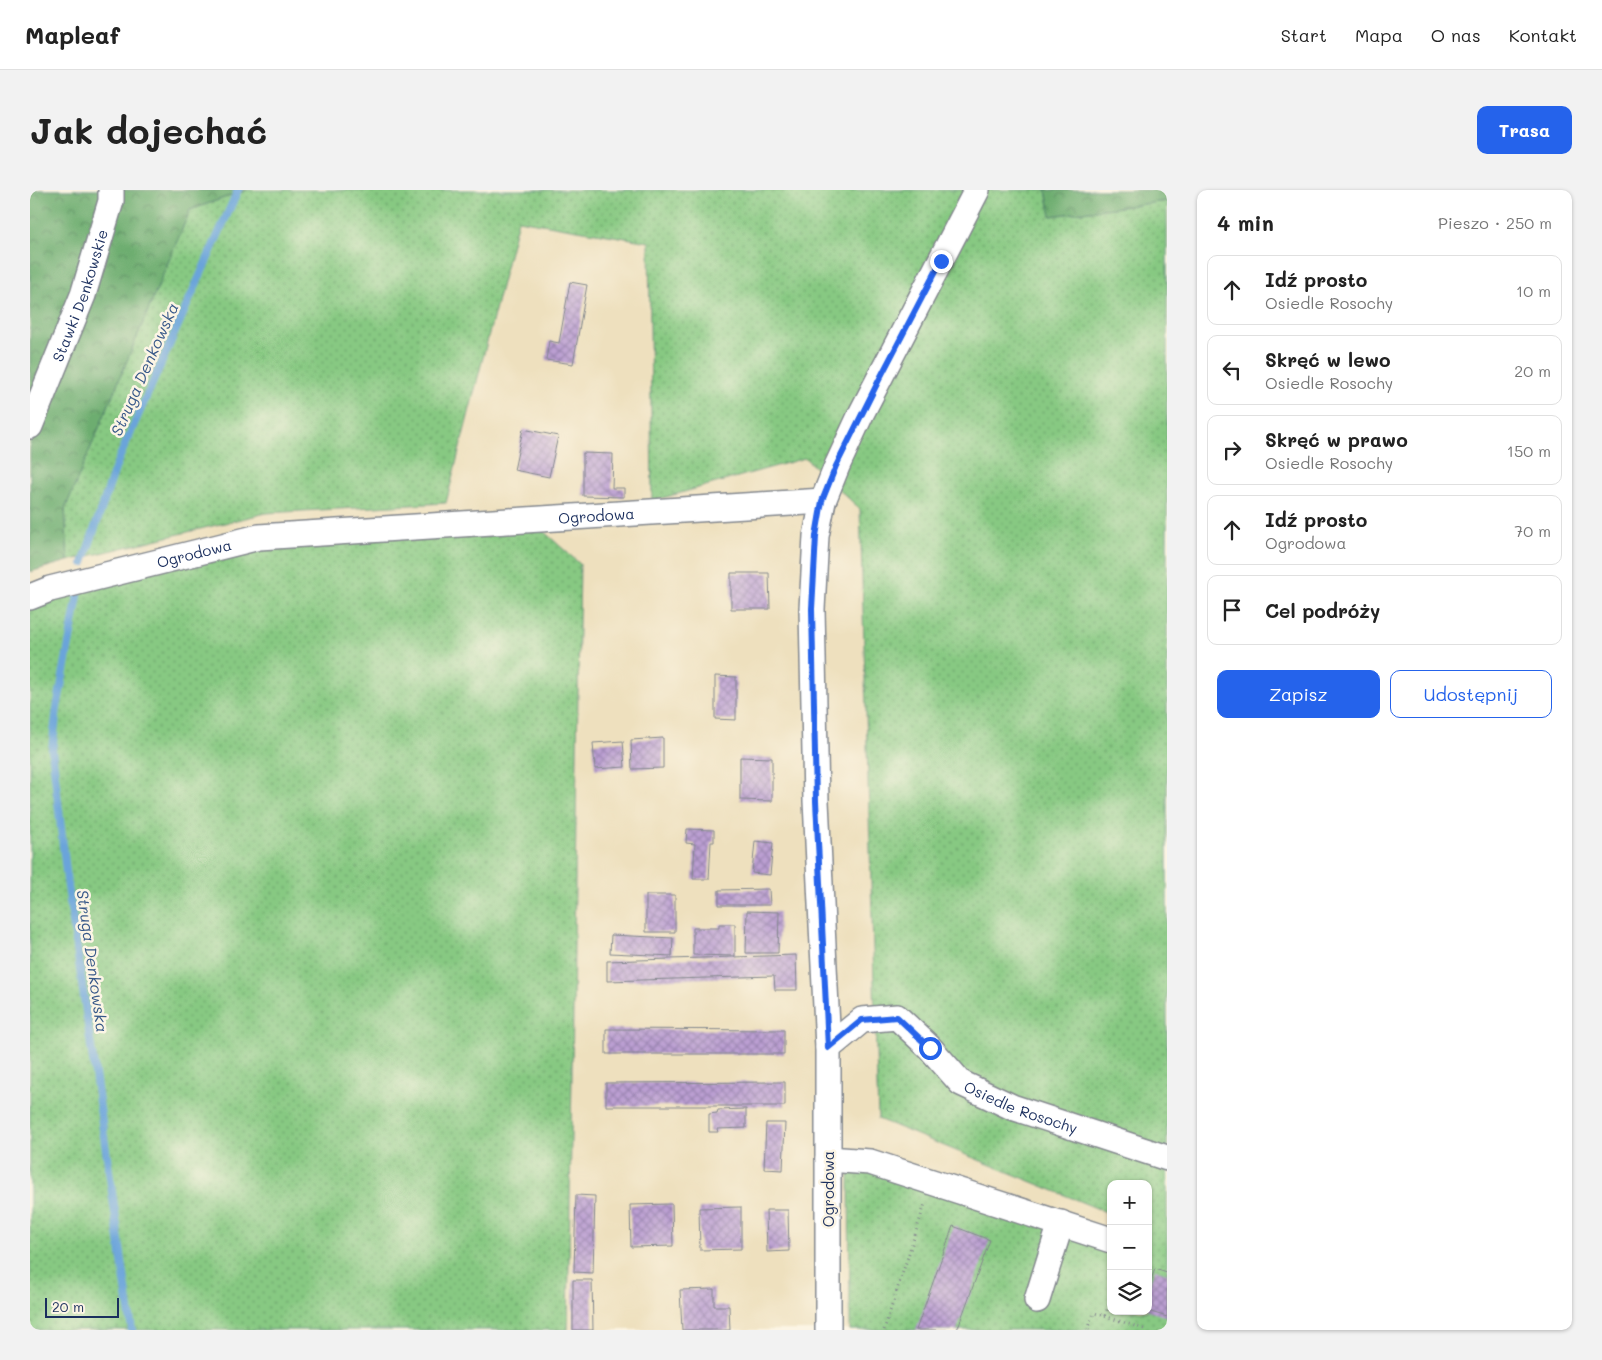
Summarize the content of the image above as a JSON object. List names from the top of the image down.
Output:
{
  "streets": {
    "street": ["Stawki Denkowskie", "Ogrodowa", "Osiedle Rosochy"]
  },
  "crossings": [
    ["Ogrodowa", "Osiedle Rosochy"]
  ],
  "water": ["Struga Denkowska"],
  "scale_bar": "20 m",
  "page": {
    "header": "Mapleaf",
    "nav": [
      "Start",
      "Mapa",
      "O nas",
      "Kontakt"
    ],
    "buttons": [
      "Trasa",
      ["Zapisz", "Udostępnij"]
    ],
    "title": "Jak dojechać",
    "heading": ["4 min", "Pieszo · 250 m"],
    "list": [
      ["Idź prosto", "Osiedle Rosochy", "10 m"],
      ["Skręć w lewo", "Osiedle Rosochy", "20 m"],
      ["Skręć w prawo", "Osiedle Rosochy", "150 m"],
      ["Idź prosto", "Ogrodowa", "70 m"],
      "Cel podróży"
    ],
    "map_buttons": ["+", "−"],
    "scale": "20 m"
  }
}
